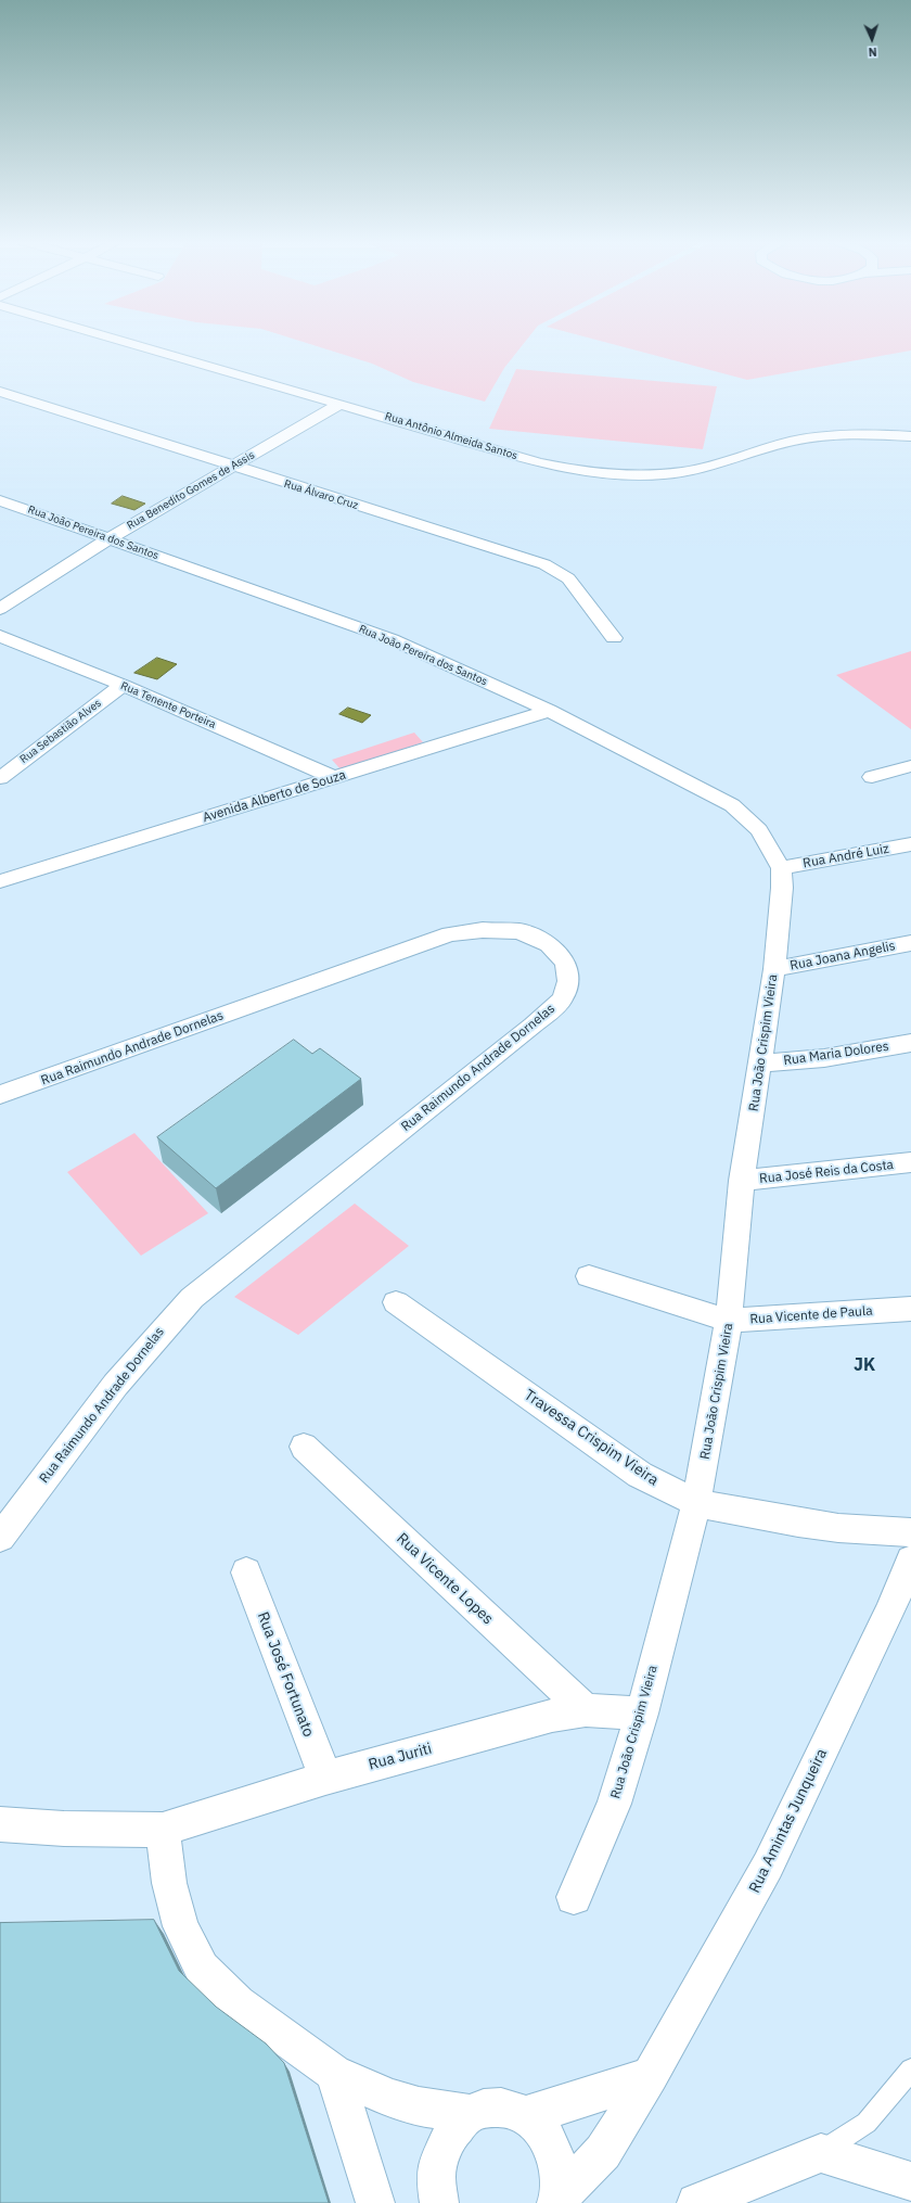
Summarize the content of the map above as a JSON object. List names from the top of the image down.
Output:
{
  "streets": {
    "street": [
      "Rua Antônio Almeida Santos",
      "Rua Benedito Gomes de Assis",
      "Rua Álvaro Cruz",
      "Rua João Pereira dos Santos",
      "Rua Tenente Porteira",
      "Rua Sebastião Alves",
      "Avenida Alberto de Souza",
      "Rua André Luiz",
      "Rua Joana Angelis",
      "Rua João Crispim Vieira",
      "Rua Raimundo Andrade Dornelas",
      "Rua Maria Dolores",
      "Rua José Reis da Costa",
      "Rua Vicente de Paula",
      "Travessa Crispim Vieira",
      "Rua Vicente Lopes",
      "Rua José Fortunato",
      "Rua Juriti",
      "Rua Amintas Junqueira"
    ]
  },
  "crossings": [
    ["Rua Antônio Almeida Santos", "Rua Benedito Gomes de Assis"],
    ["Rua Benedito Gomes de Assis", "Rua Álvaro Cruz"],
    ["Rua Benedito Gomes de Assis", "Rua João Pereira dos Santos"],
    ["Rua João Pereira dos Santos", "Avenida Alberto de Souza"],
    ["Rua João Pereira dos Santos", "Rua André Luiz"],
    ["Rua João Pereira dos Santos", "Rua João Crispim Vieira"],
    ["Rua Tenente Porteira", "Rua Sebastião Alves"],
    ["Rua Tenente Porteira", "Avenida Alberto de Souza"],
    ["Rua André Luiz", "Rua João Crispim Vieira"],
    ["Rua Joana Angelis", "Rua João Crispim Vieira"],
    ["Rua João Crispim Vieira", "Rua Maria Dolores"],
    ["Rua João Crispim Vieira", "Rua José Reis da Costa"],
    ["Rua João Crispim Vieira", "Rua Vicente de Paula"],
    ["Rua João Crispim Vieira", "Travessa Crispim Vieira"],
    ["Rua João Crispim Vieira", "Rua Juriti"],
    ["Rua Vicente Lopes", "Rua Juriti"],
    ["Rua José Fortunato", "Rua Juriti"]
  ],
  "districts": ["JK"],
  "north": "bottom"
}
